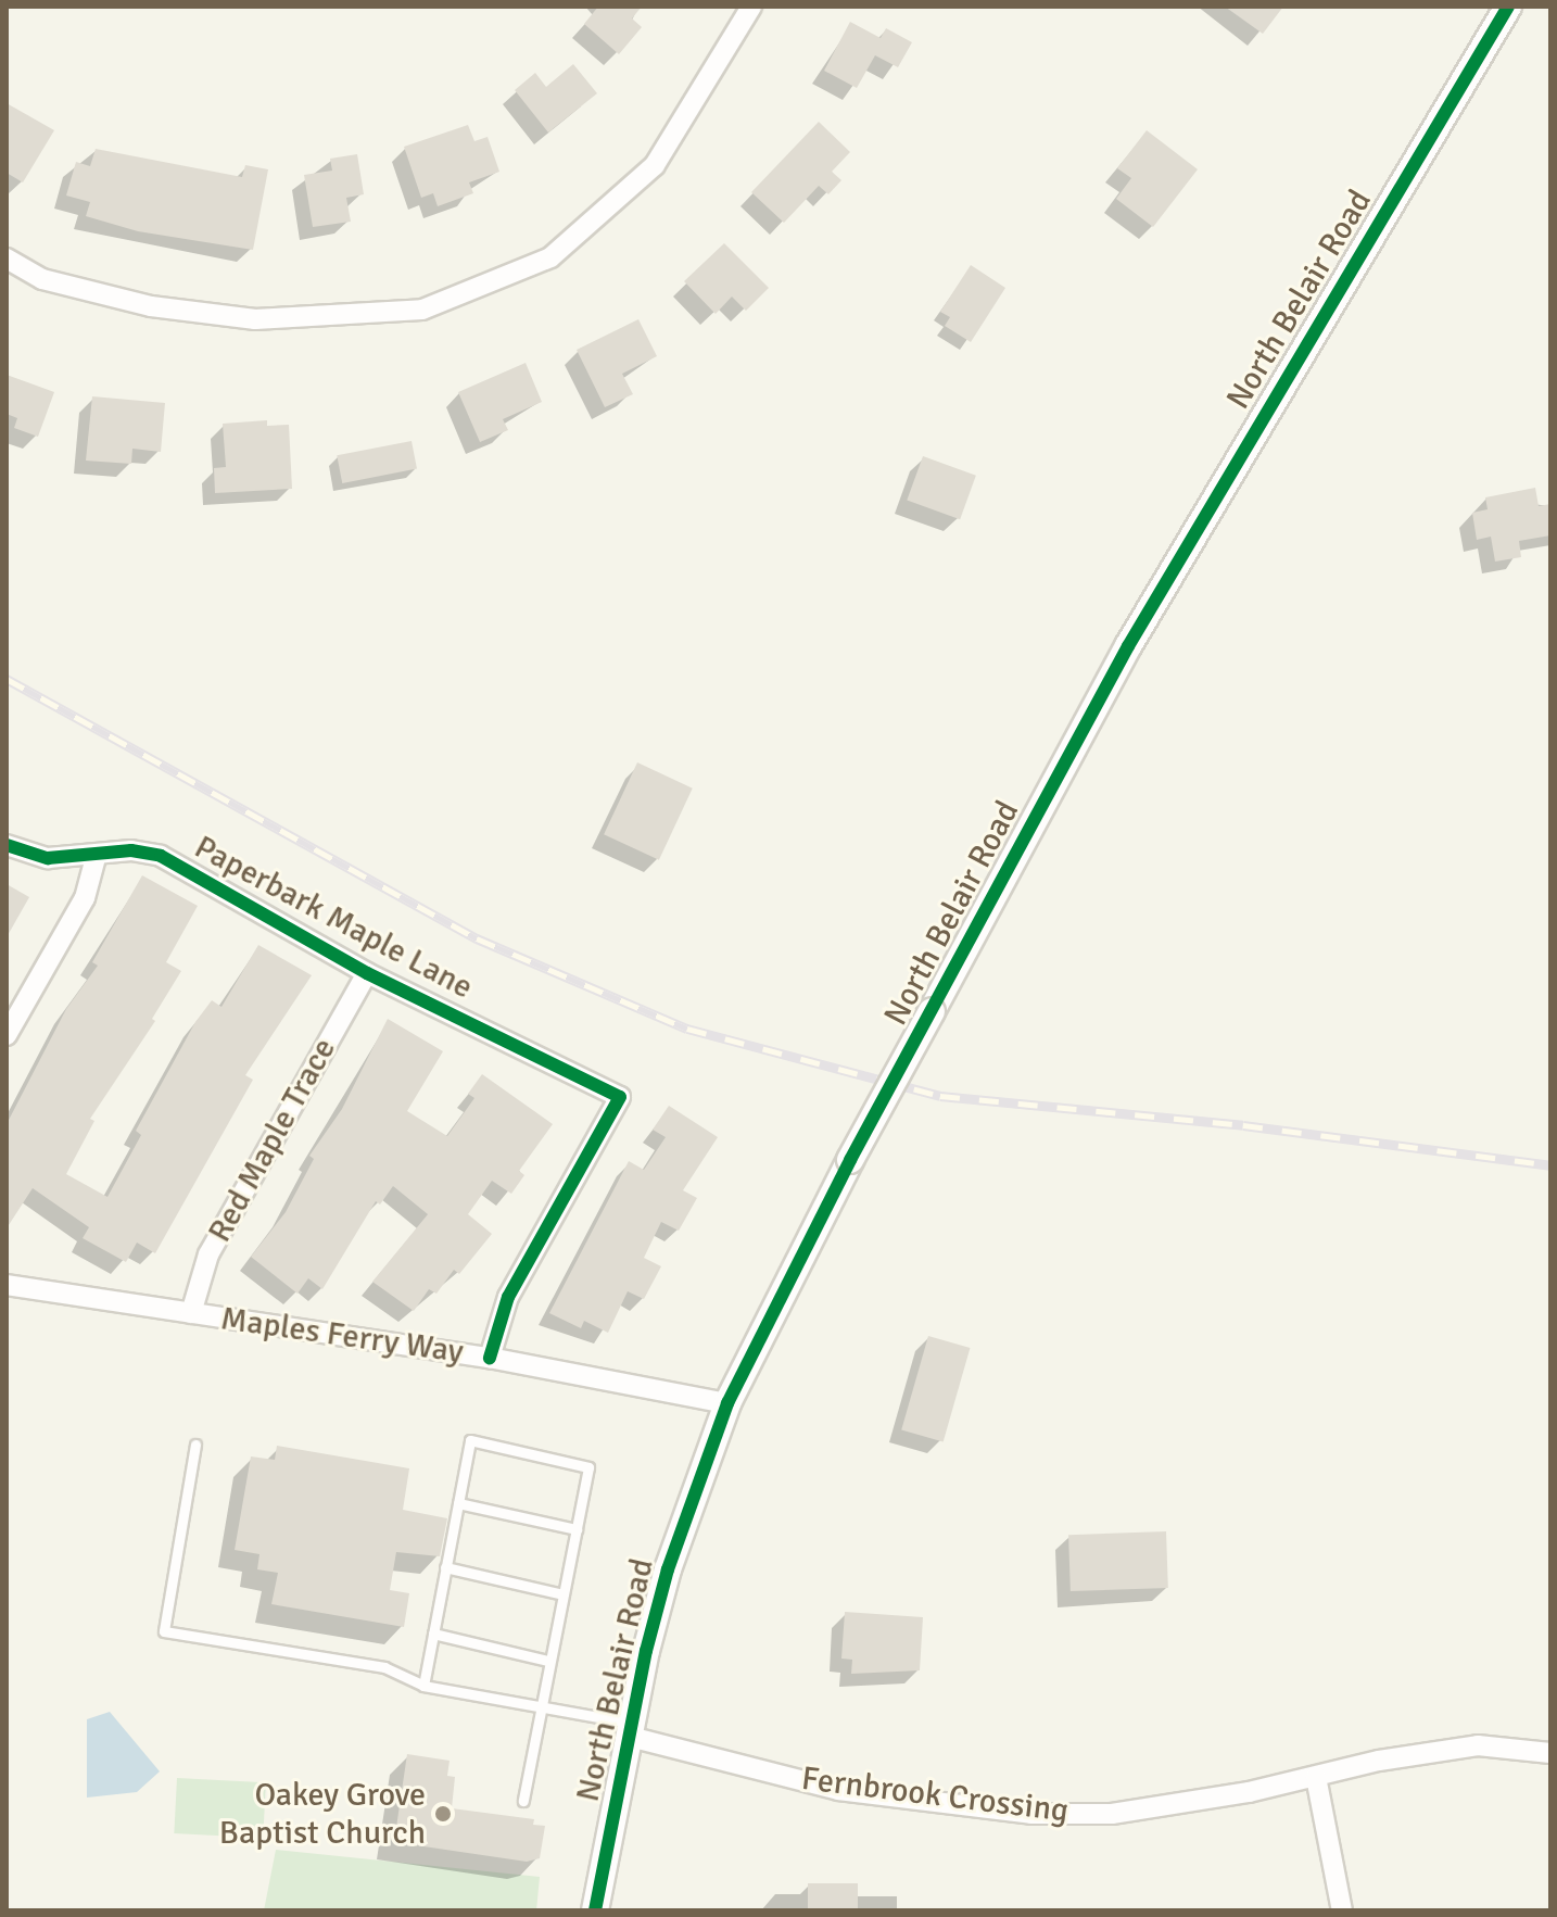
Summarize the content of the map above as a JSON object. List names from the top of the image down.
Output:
{
  "streets": {
    "street": [
      "North Belair Road",
      "Paperbark Maple Lane",
      "Red Maple Trace",
      "Maples Ferry Way",
      "Fernbrook Crossing"
    ]
  },
  "crossings": [
    ["North Belair Road", "Maples Ferry Way"],
    ["North Belair Road", "Fernbrook Crossing"],
    ["Paperbark Maple Lane", "Red Maple Trace"],
    ["Paperbark Maple Lane", "Maples Ferry Way"],
    ["Red Maple Trace", "Maples Ferry Way"]
  ],
  "places": ["Oakey Grove Baptist Church"]
}
